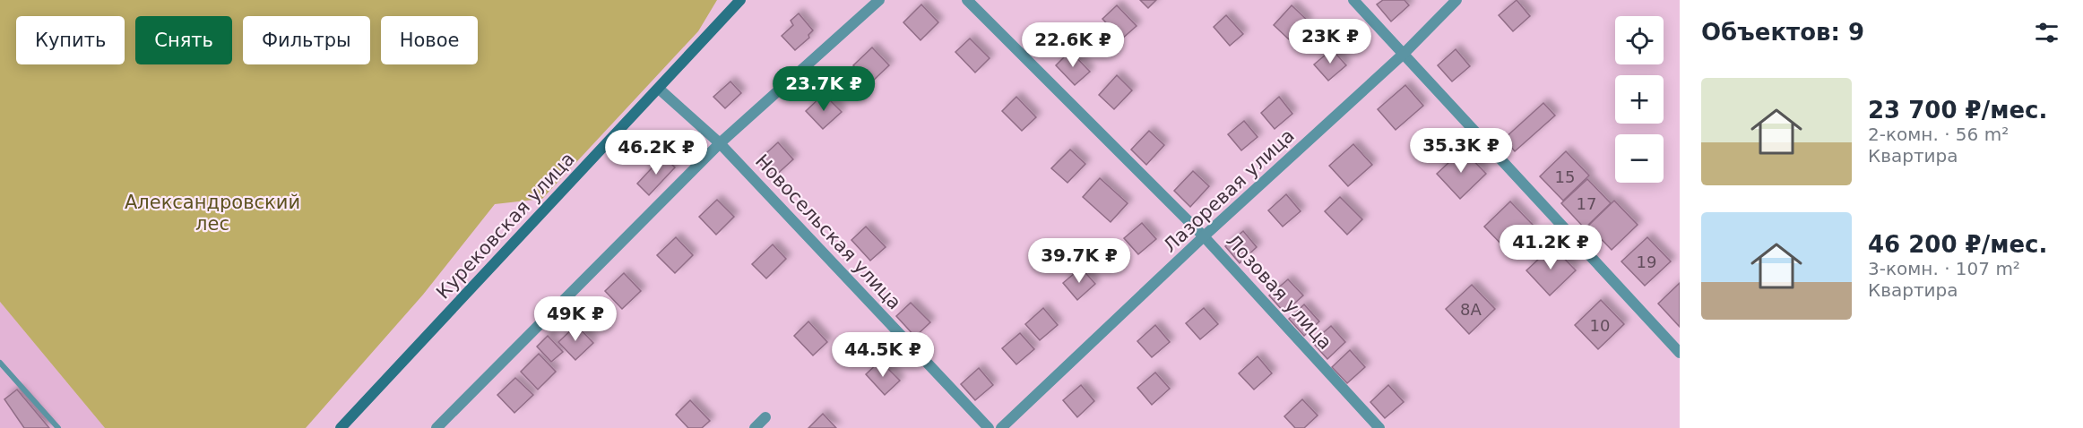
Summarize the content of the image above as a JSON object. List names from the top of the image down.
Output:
{
  "streets": {
    "street": [
      "Лазоревая улица",
      "Курековская улица",
      "Новосельская улица",
      "Лозовая улица"
    ]
  },
  "crossings": [
    ["Лазоревая улица", "Лозовая улица"],
    ["Курековская улица", "Новосельская улица"]
  ],
  "parks": ["Александровский лес"],
  "house_numbers": [
    "15",
    "17",
    "19",
    "8А",
    "10"
  ],
  "page": {
    "heading": "Объектов: 9",
    "map_buttons": ["+", "−"],
    "chip": [
      "Купить",
      "Снять",
      "Фильтры",
      "Новое"
    ],
    "price": [
      "23K ₽",
      "22.6K ₽",
      "23.7K ₽",
      "35.3K ₽",
      "46.2K ₽",
      "41.2K ₽",
      "39.7K ₽",
      "49K ₽",
      "44.5K ₽"
    ],
    "list": [
      {
        "name": "23 700 ₽/мес.",
        "note": "2-комн. · 56 m² · Квартира"
      },
      {
        "name": "46 200 ₽/мес.",
        "note": "3-комн. · 107 m² · Квартира"
      }
    ]
  }
}
